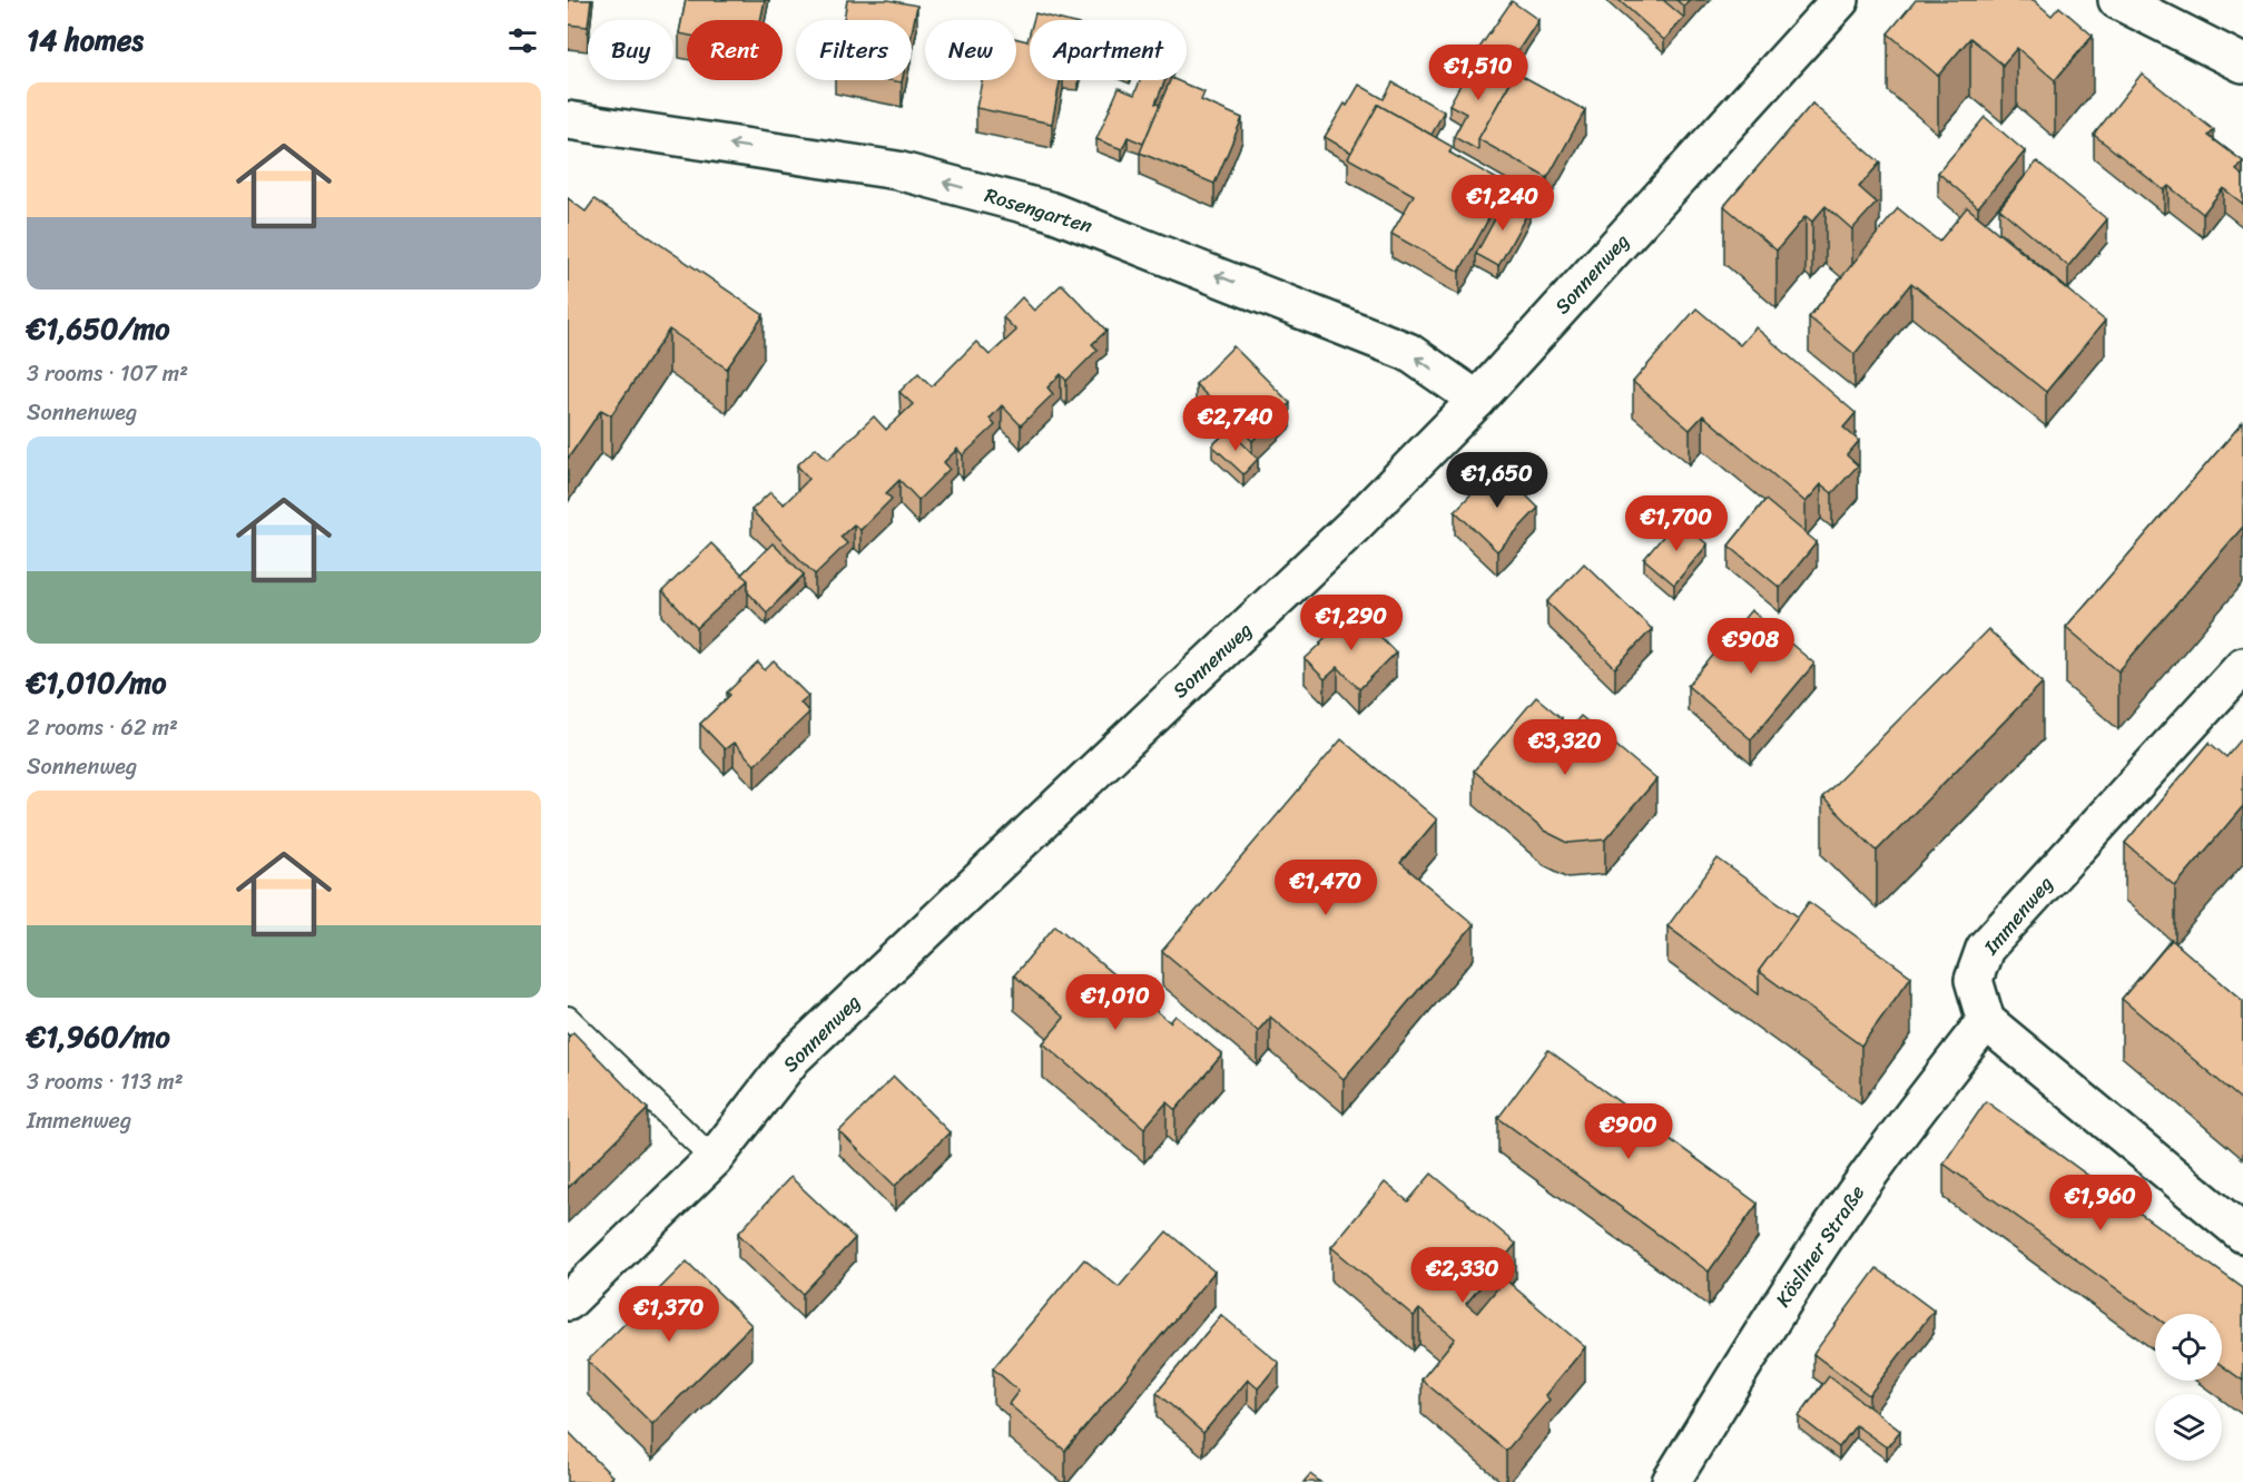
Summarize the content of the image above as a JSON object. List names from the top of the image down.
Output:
{
  "streets": {
    "street": [
      "Rosengarten",
      "Sonnenweg",
      "Immenweg",
      "Kösliner Straße"
    ]
  },
  "crossings": [
    ["Rosengarten", "Sonnenweg"],
    ["Immenweg", "Kösliner Straße"]
  ],
  "one_way": ["Rosengarten"],
  "page": {
    "heading": "14 homes",
    "chip": [
      "Buy",
      "Rent",
      "Filters",
      "New",
      "Apartment"
    ],
    "price": [
      "€1,510",
      "€1,240",
      "€2,740",
      "€1,650",
      "€1,700",
      "€1,290",
      "€908",
      "€3,320",
      "€1,470",
      "€1,010",
      "€900",
      "€1,960",
      "€2,330",
      "€1,370"
    ],
    "list": [
      {
        "name": "€1,650/mo",
        "note": "3 rooms · 107 m² · Sonnenweg"
      },
      {
        "name": "€1,010/mo",
        "note": "2 rooms · 62 m² · Sonnenweg"
      },
      {
        "name": "€1,960/mo",
        "note": "3 rooms · 113 m² · Immenweg"
      }
    ]
  }
}
